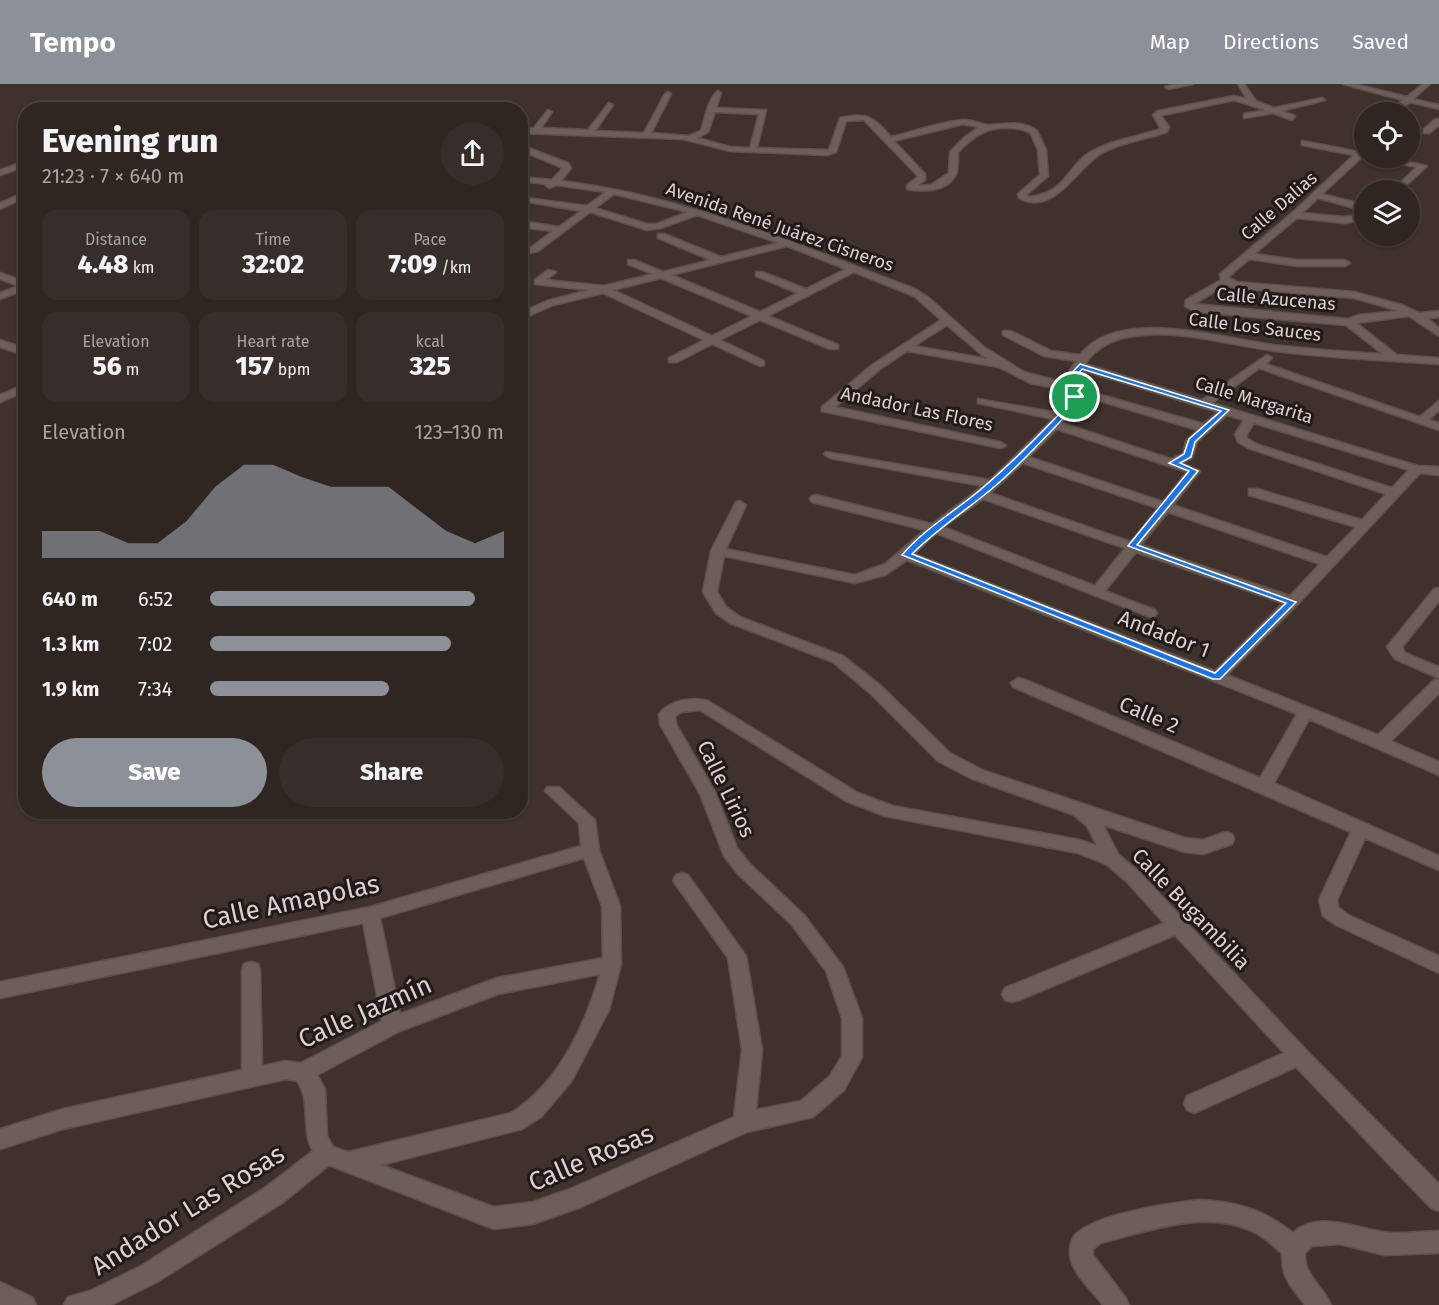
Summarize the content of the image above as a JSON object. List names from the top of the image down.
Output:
{
  "streets": {
    "street": [
      "Calle Dalias",
      "Avenida René Juárez Cisneros",
      "Calle Azucenas",
      "Calle Los Sauces",
      "Calle Margarita",
      "Andador Las Flores",
      "Andador 1",
      "Calle 2",
      "Calle Lirios",
      "Calle Amapolas",
      "Calle Bugambilia",
      "Calle Jazmín",
      "Calle Rosas",
      "Andador Las Rosas"
    ]
  },
  "crossings": [
    ["Calle Dalias", "Calle Azucenas"],
    ["Calle Azucenas", "Calle Los Sauces"],
    ["Calle Los Sauces", "Calle Margarita"],
    ["Calle Lirios", "Calle Bugambilia"],
    ["Calle Lirios", "Calle Rosas"],
    ["Calle Rosas", "Andador Las Rosas"]
  ],
  "page": {
    "header": "Tempo",
    "nav": ["Map", "Directions", "Saved"],
    "heading": ["Evening run", "21:23 · 7 × 640 m"],
    "stats": [
      ["Distance", "4.48 km"],
      ["Time", "32:02"],
      ["Pace", "7:09 /km"],
      ["Elevation", "56 m"],
      ["Heart rate", "157 bpm"],
      ["kcal", "325"]
    ],
    "chart": ["Elevation", "123–130 m"],
    "list": [
      {
        "name": "640 m",
        "note": "6:52"
      },
      {
        "name": "1.3 km",
        "note": "7:02"
      },
      {
        "name": "1.9 km",
        "note": "7:34"
      }
    ],
    "buttons": ["Save", "Share"]
  }
}
